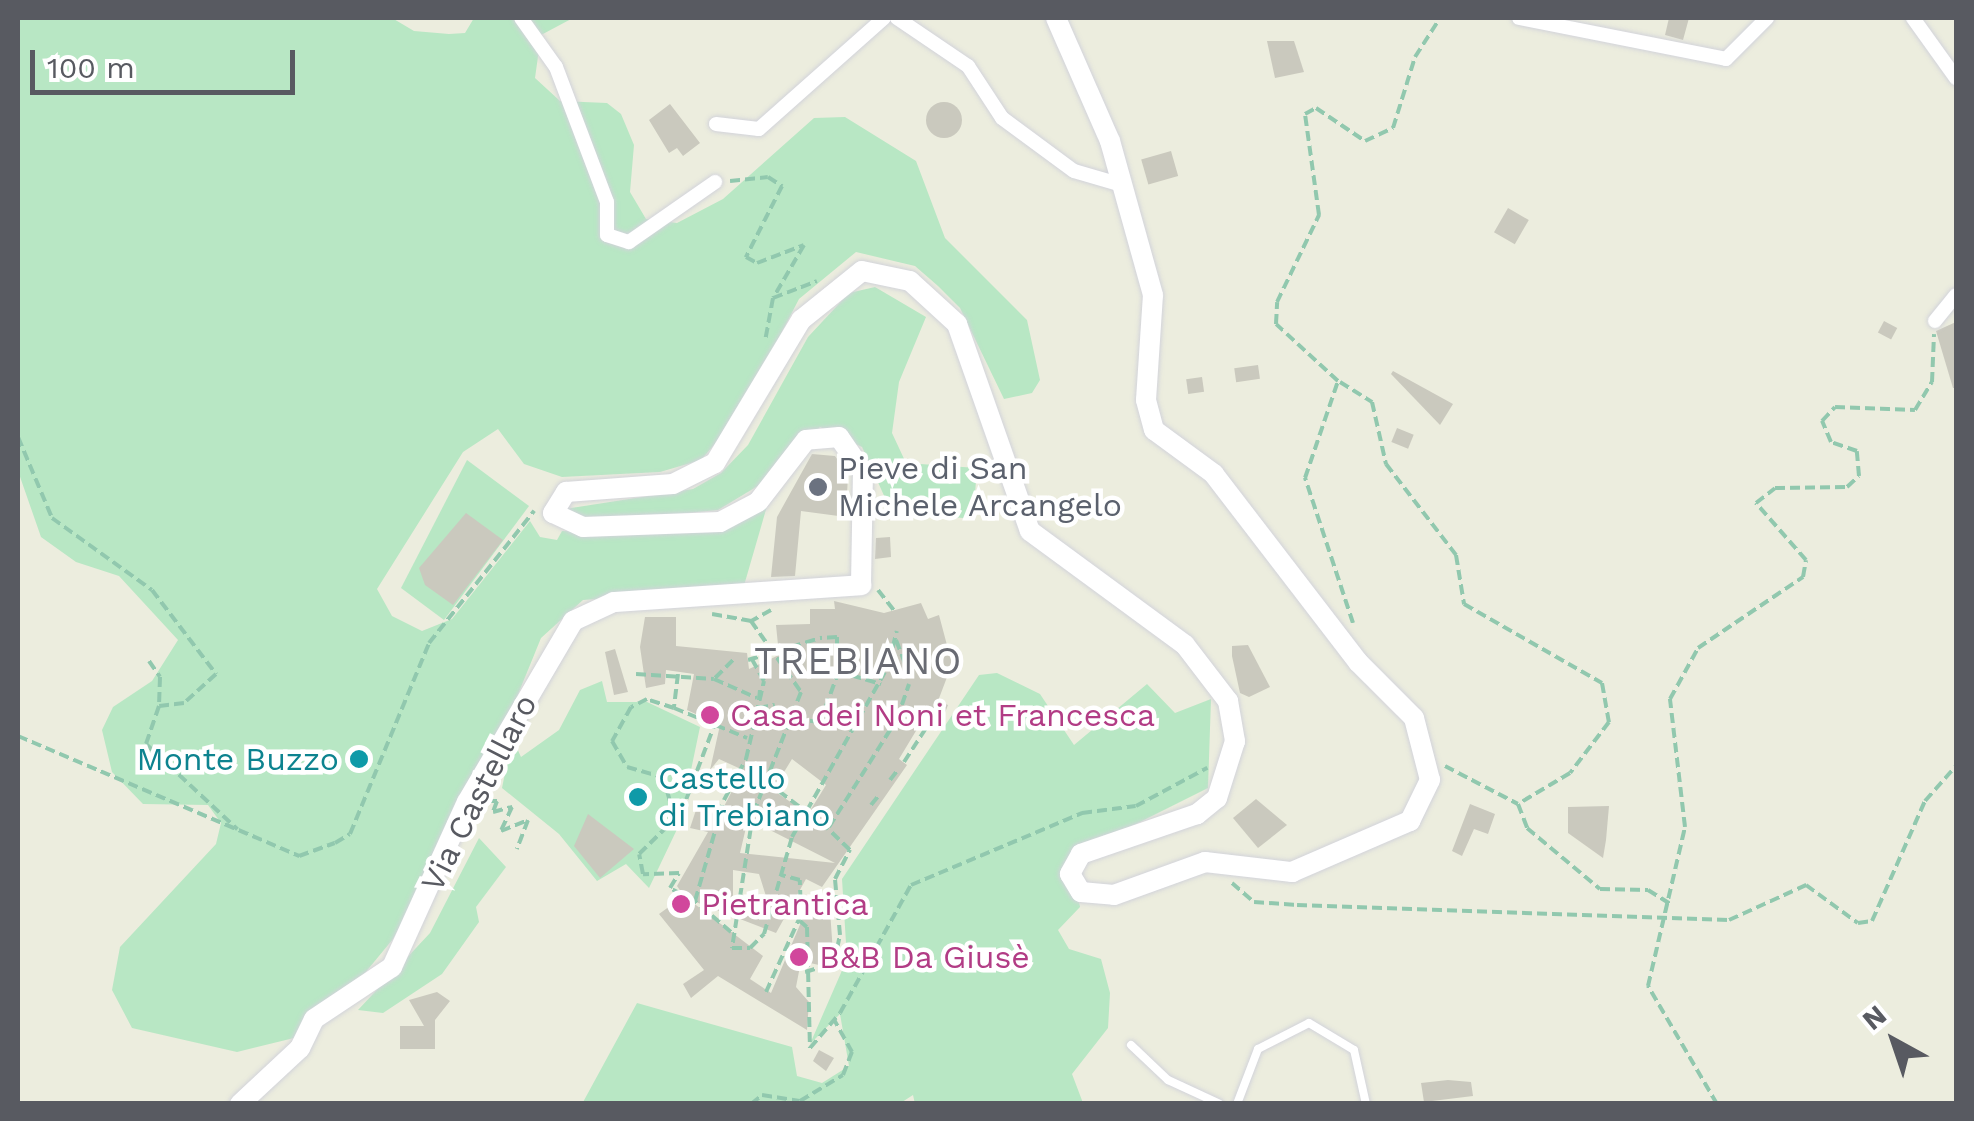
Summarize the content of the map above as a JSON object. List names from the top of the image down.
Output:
{
  "streets": {
    "street": ["Via Castellaro"]
  },
  "districts": ["TREBIANO"],
  "places": [
    "Pieve di San Michele Arcangelo",
    "Casa dei Noni et Francesca",
    "Monte Buzzo",
    "Castello di Trebiano",
    "Pietrantica",
    "B&B Da Giusè"
  ],
  "scale_bar": "100 m",
  "north": "top left"
}
